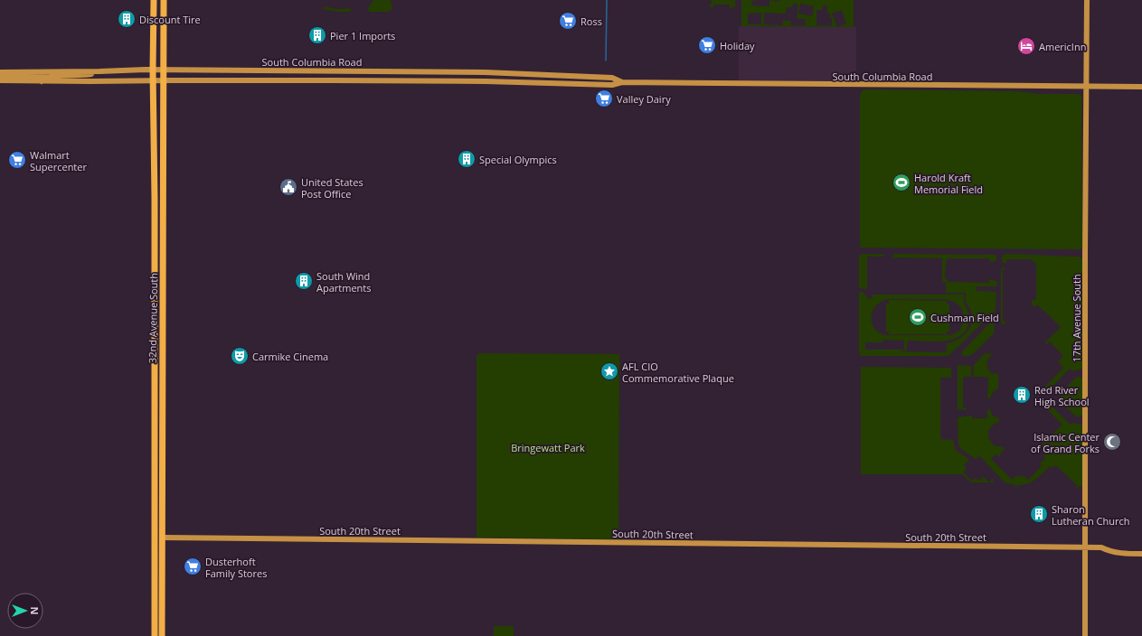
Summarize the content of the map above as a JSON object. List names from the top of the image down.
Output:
{
  "streets": {
    "main road": [
      "South Columbia Road",
      "32nd Avenue South",
      "17th Avenue South",
      "South 20th Street"
    ]
  },
  "crossings": [
    ["South Columbia Road", "32nd Avenue South"],
    ["South Columbia Road", "17th Avenue South"],
    ["32nd Avenue South", "South 20th Street"],
    ["17th Avenue South", "South 20th Street"]
  ],
  "parks": ["Bringewatt Park"],
  "places": {
    "building": [
      "Discount Tire",
      "Pier 1 Imports",
      "Special Olympics",
      "South Wind Apartments",
      "Red River High School",
      "Sharon Lutheran Church"
    ],
    "supermarket": [
      "Ross",
      "Holiday",
      "Valley Dairy",
      "Walmart Supercenter",
      "Dusterhoft Family Stores"
    ],
    "hotel": ["AmericInn"],
    "sports": ["Harold Kraft Memorial Field", "Cushman Field"],
    "public building": ["United States Post Office"],
    "theatre": ["Carmike Cinema"],
    "place": ["AFL CIO Commemorative Plaque"],
    "mosque": ["Islamic Center of Grand Forks"]
  },
  "north": "right"
}
